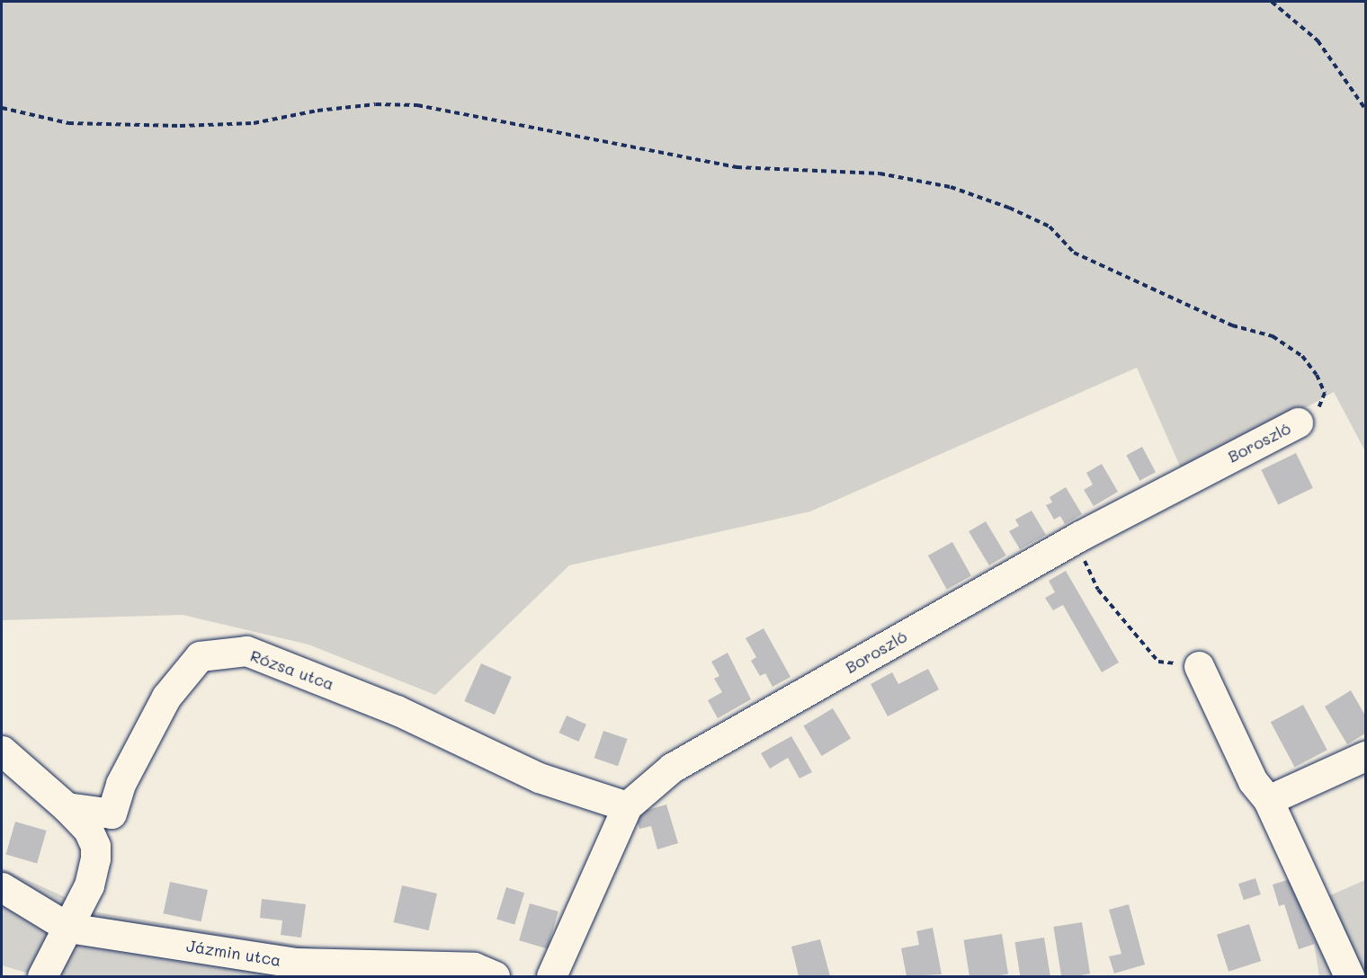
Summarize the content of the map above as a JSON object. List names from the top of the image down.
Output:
{
  "streets": {
    "street": ["Boroszló", "Rózsa utca", "Jázmin utca"]
  },
  "crossings": [
    ["Boroszló", "Rózsa utca"]
  ]
}
